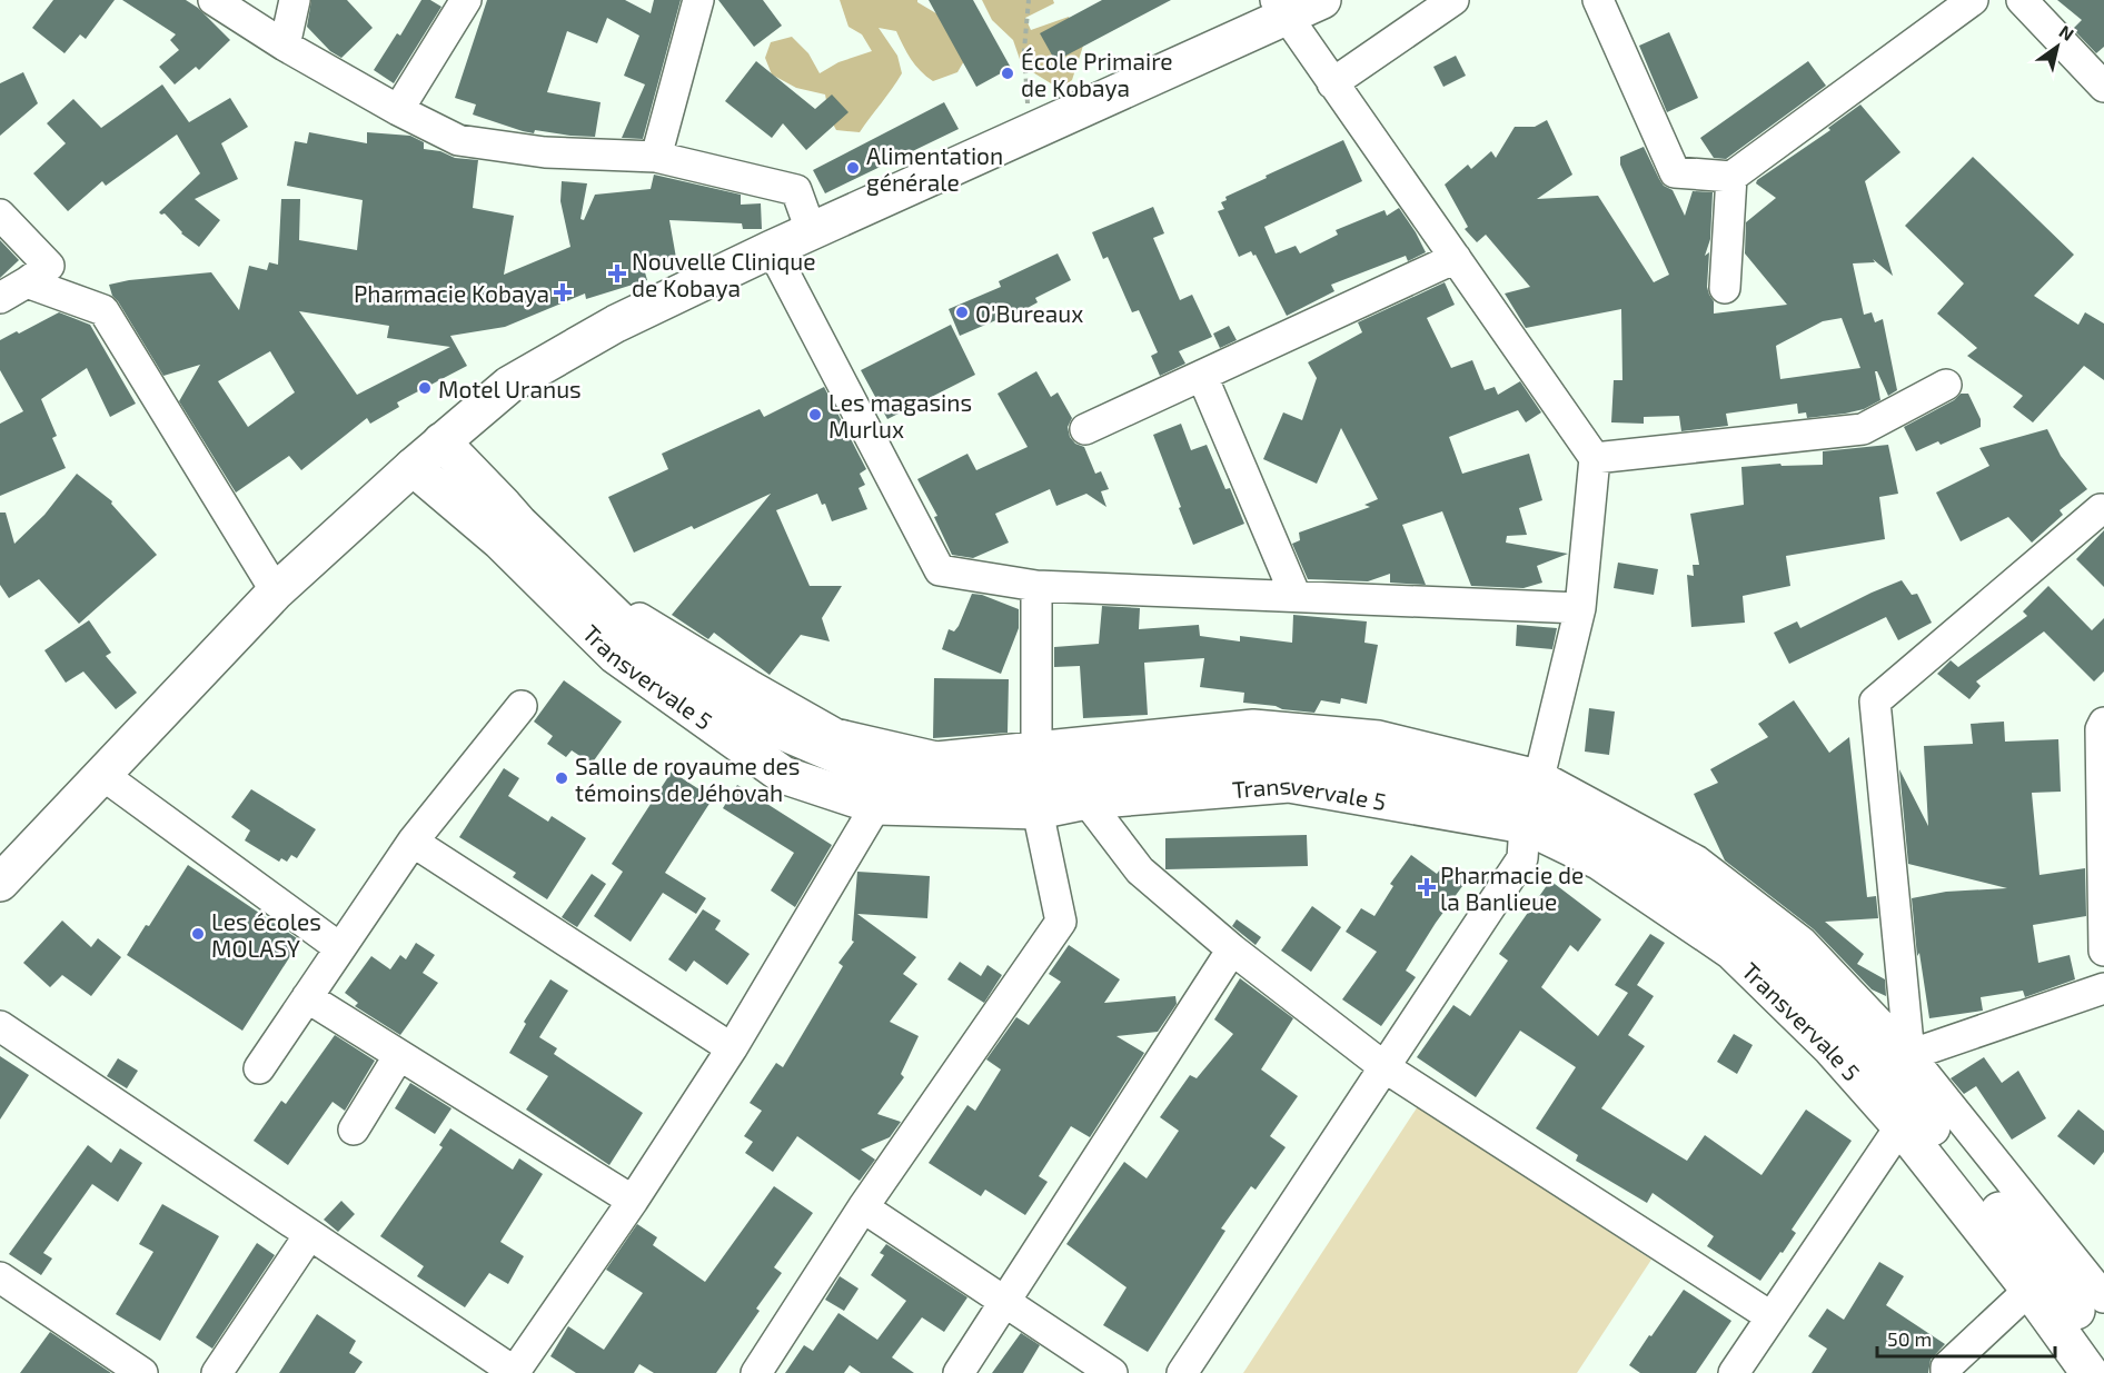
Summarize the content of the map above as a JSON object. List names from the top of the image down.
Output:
{
  "streets": {
    "main road": ["Transvervale 5"]
  },
  "places": {
    "other": [
      "École Primaire de Kobaya",
      "Alimentation générale",
      "O'Bureaux",
      "Motel Uranus",
      "Les magasins Murlux",
      "Salle de royaume des témoins de Jéhovah",
      "Les écoles MOLASY"
    ],
    "health": ["Nouvelle Clinique de Kobaya", "Pharmacie Kobaya", "Pharmacie de la Banlieue"]
  },
  "scale_bar": "50 m",
  "north": "top right"
}
